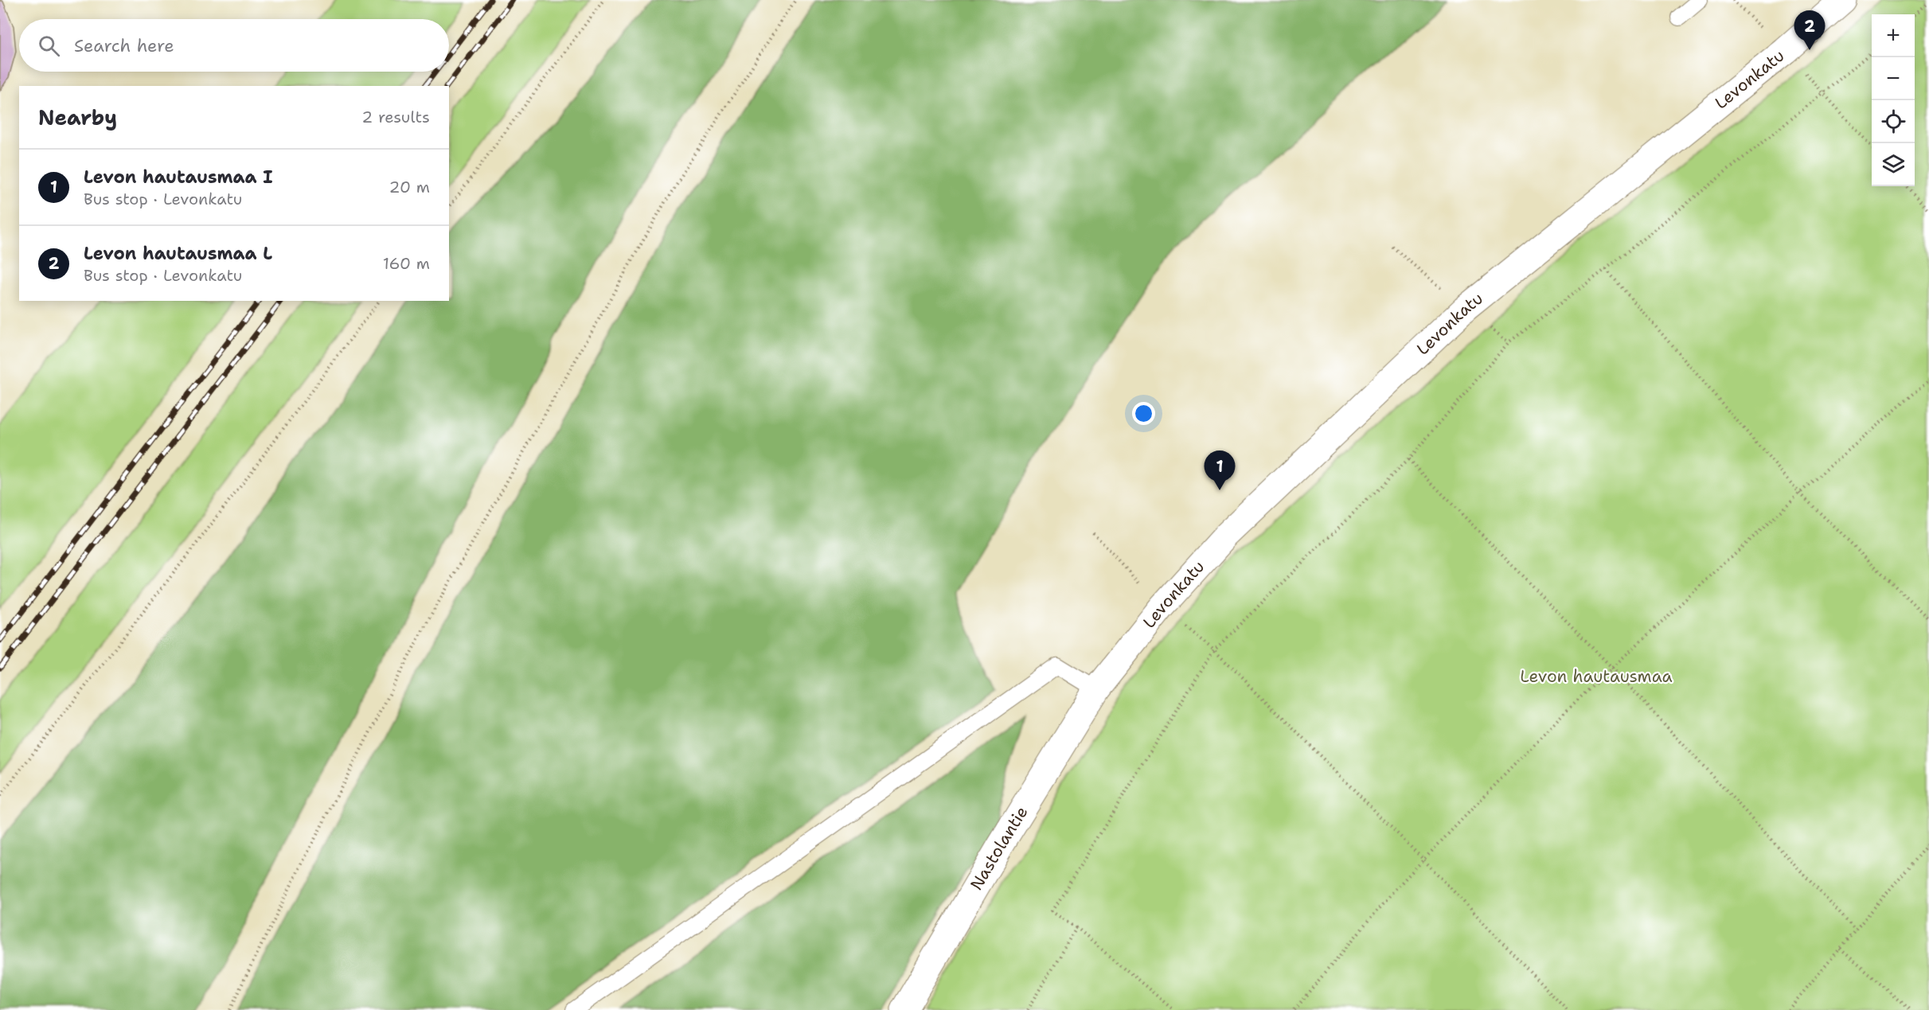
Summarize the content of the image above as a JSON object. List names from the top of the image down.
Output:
{
  "streets": {
    "main road": ["Levonkatu", "Nastolantie"]
  },
  "crossings": [
    ["Levonkatu", "Nastolantie"]
  ],
  "parks": ["Levon hautausmaa"],
  "page": {
    "pins": ["2", "1"],
    "map_buttons": ["+", "−"],
    "search": "Search here",
    "heading": ["Nearby", "2 results"],
    "list": [
      {
        "mark": "1",
        "name": "Levon hautausmaa I",
        "note": "Bus stop · Levonkatu",
        "value": "20 m"
      },
      {
        "mark": "2",
        "name": "Levon hautausmaa L",
        "note": "Bus stop · Levonkatu",
        "value": "160 m"
      }
    ]
  }
}
